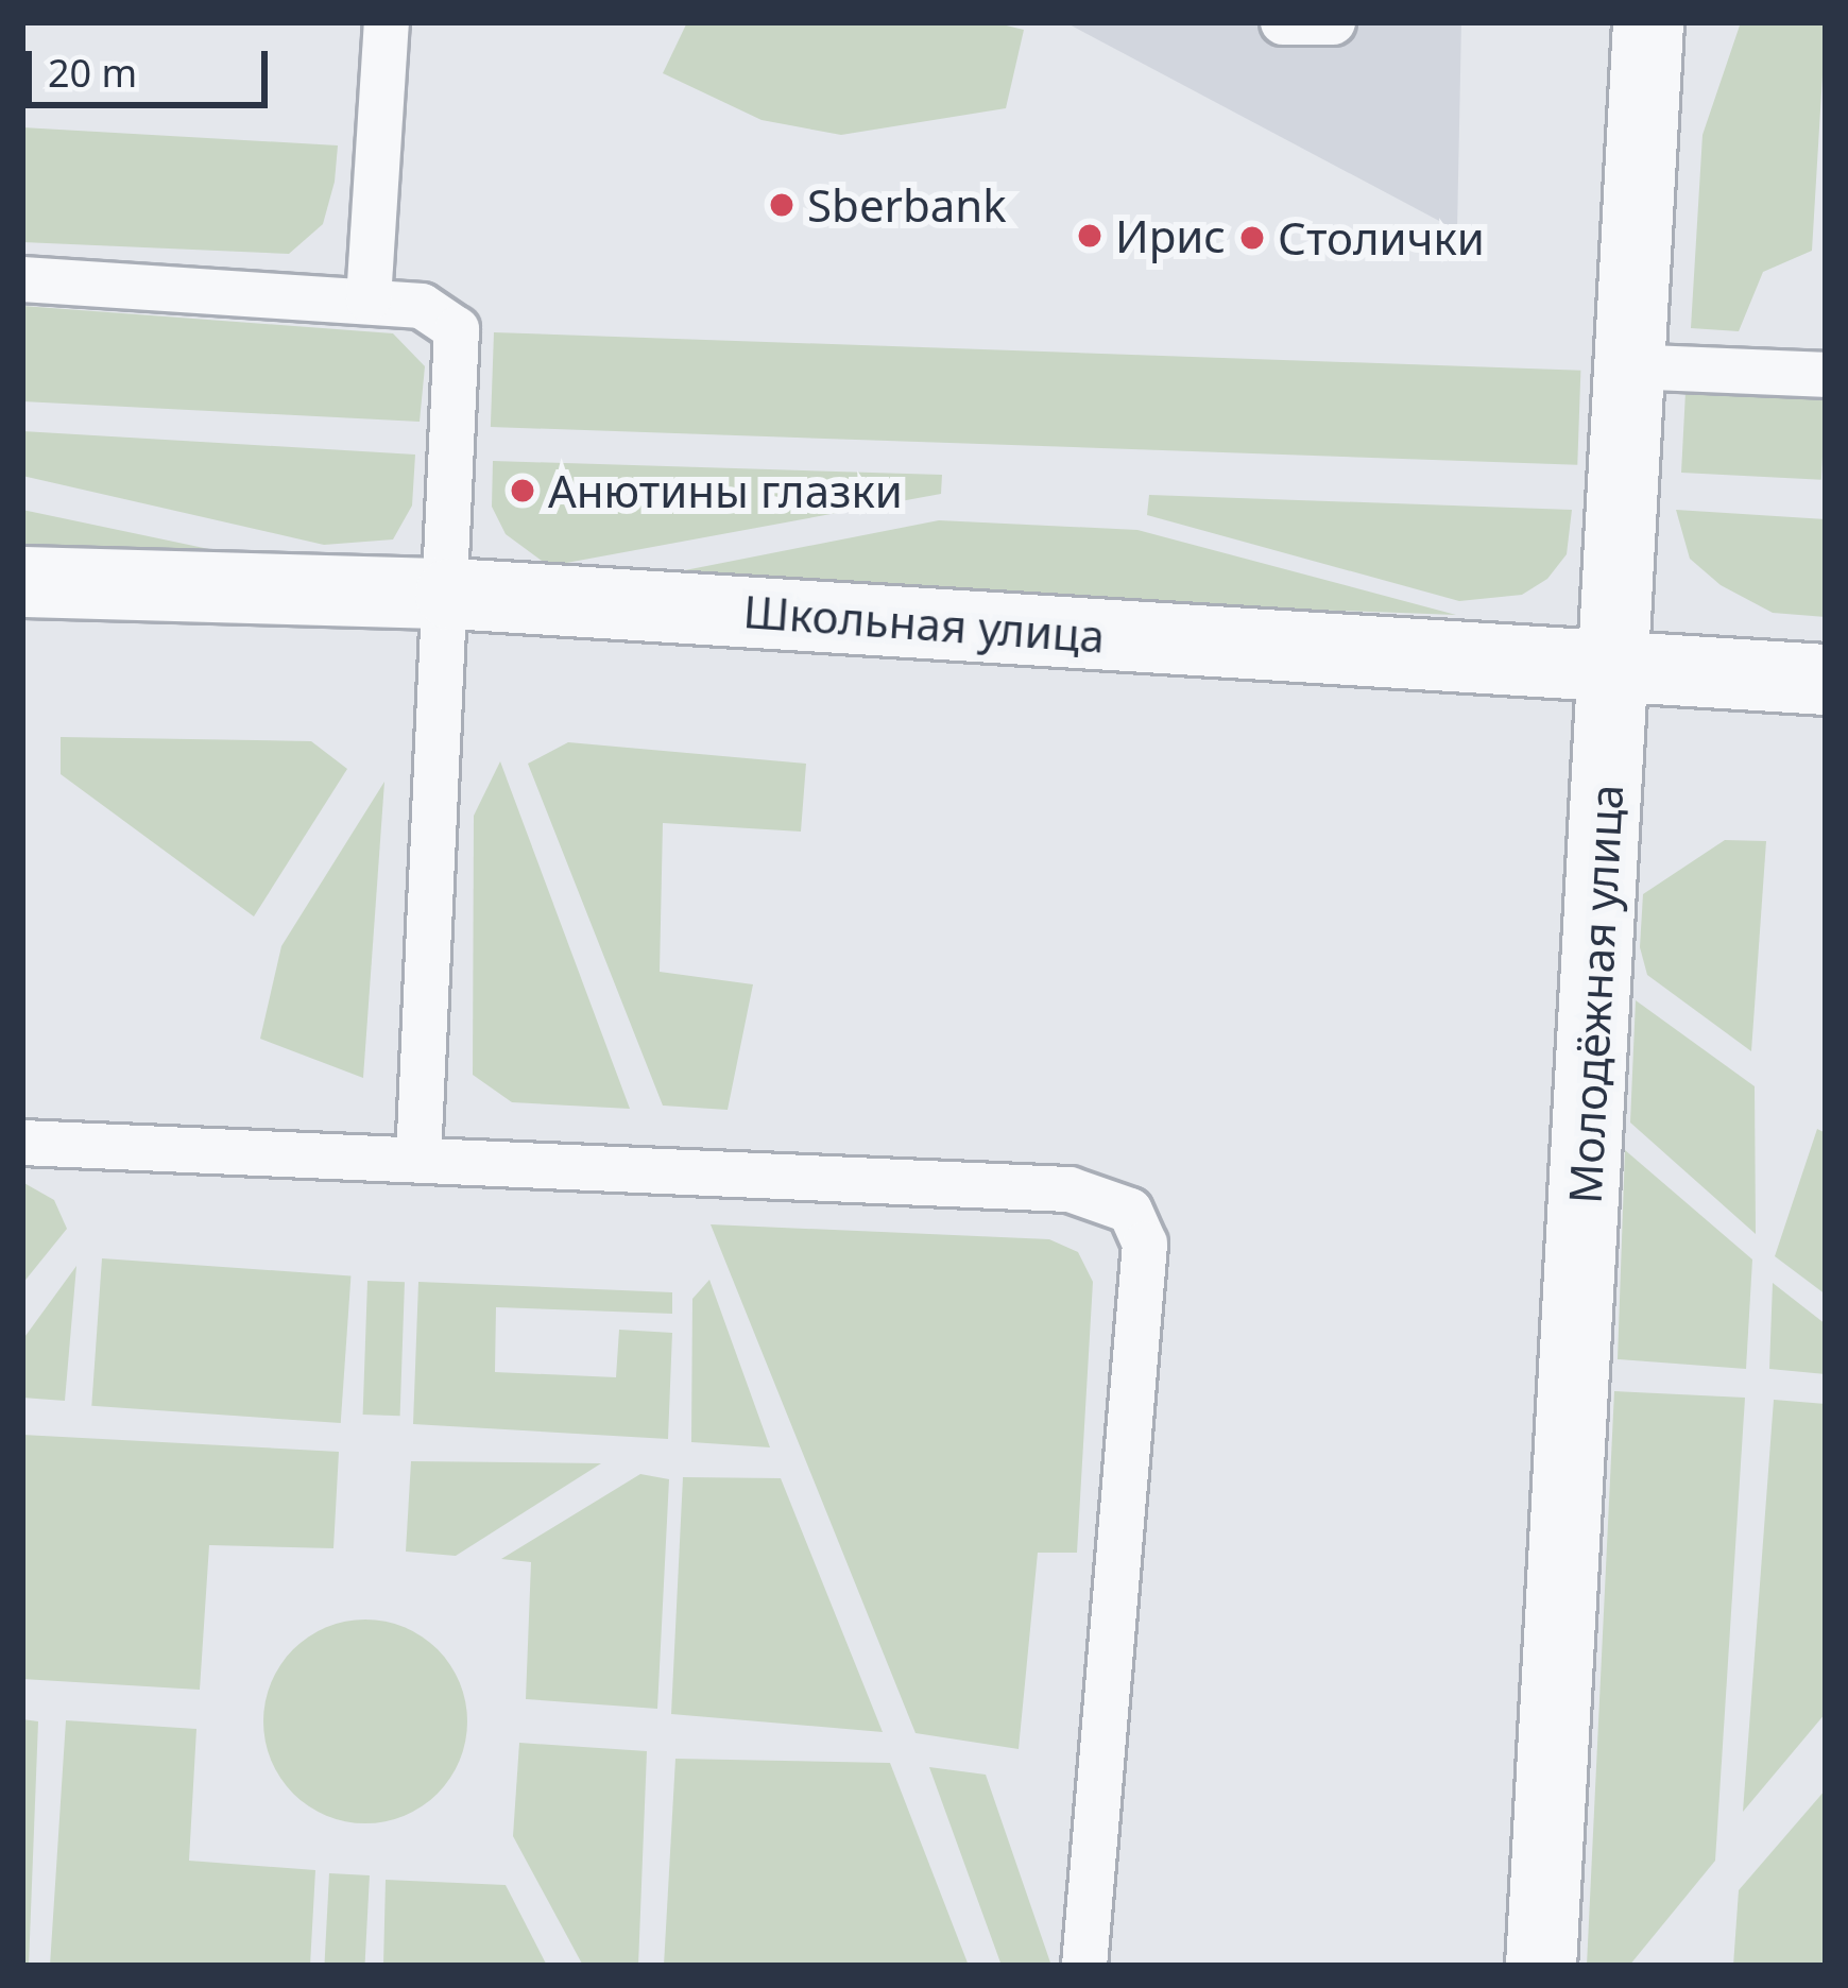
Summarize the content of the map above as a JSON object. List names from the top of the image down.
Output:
{
  "streets": {
    "street": ["Школьная улица", "Молодёжная улица"]
  },
  "crossings": [
    ["Школьная улица", "Молодёжная улица"]
  ],
  "places": [
    "Sberbank",
    "Ирис",
    "Столички",
    "Анютины глазки"
  ],
  "scale_bar": "20 m"
}
